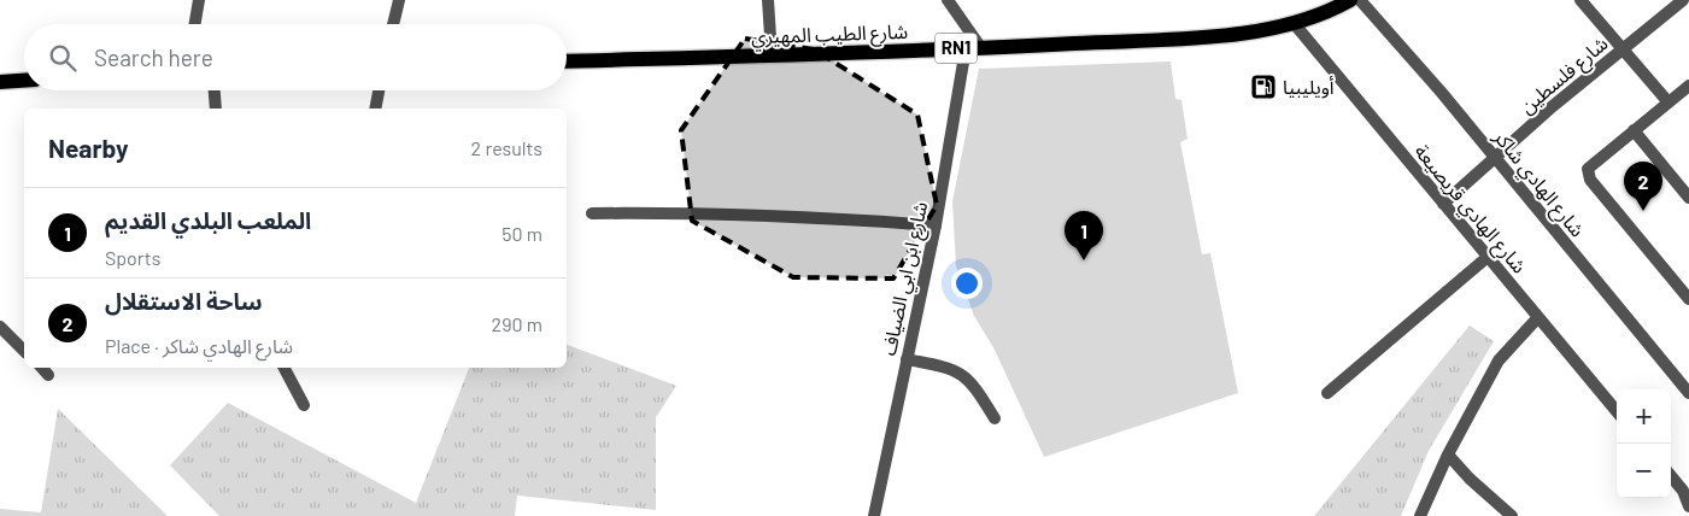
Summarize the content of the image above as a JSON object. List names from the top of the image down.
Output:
{
  "streets": {
    "main road": ["شارع الطيب المهيري", "RN1"],
    "street": [
      "شارع فلسطين",
      "شارع الهادي شاكر",
      "شارع الهادي قريصيعة",
      "شارع ابن ابي الضياف"
    ]
  },
  "crossings": [
    ["شارع الطيب المهيري", "شارع الهادي قريصيعة"],
    ["شارع الطيب المهيري", "شارع ابن ابي الضياف"],
    ["شارع فلسطين", "شارع الهادي شاكر"],
    ["شارع فلسطين", "شارع الهادي قريصيعة"]
  ],
  "places": {
    "fuel station": ["أويليبيا"]
  },
  "page": {
    "search": "Search here",
    "heading": ["Nearby", "2 results"],
    "pins": ["2", "1"],
    "list": [
      {
        "mark": "1",
        "name": "الملعب البلدي القديم",
        "note": "Sports",
        "value": "50 m"
      },
      {
        "mark": "2",
        "name": "ساحة الاستقلال",
        "note": "Place · شارع الهادي شاكر",
        "value": "290 m"
      }
    ],
    "map_buttons": ["+", "−"]
  }
}
